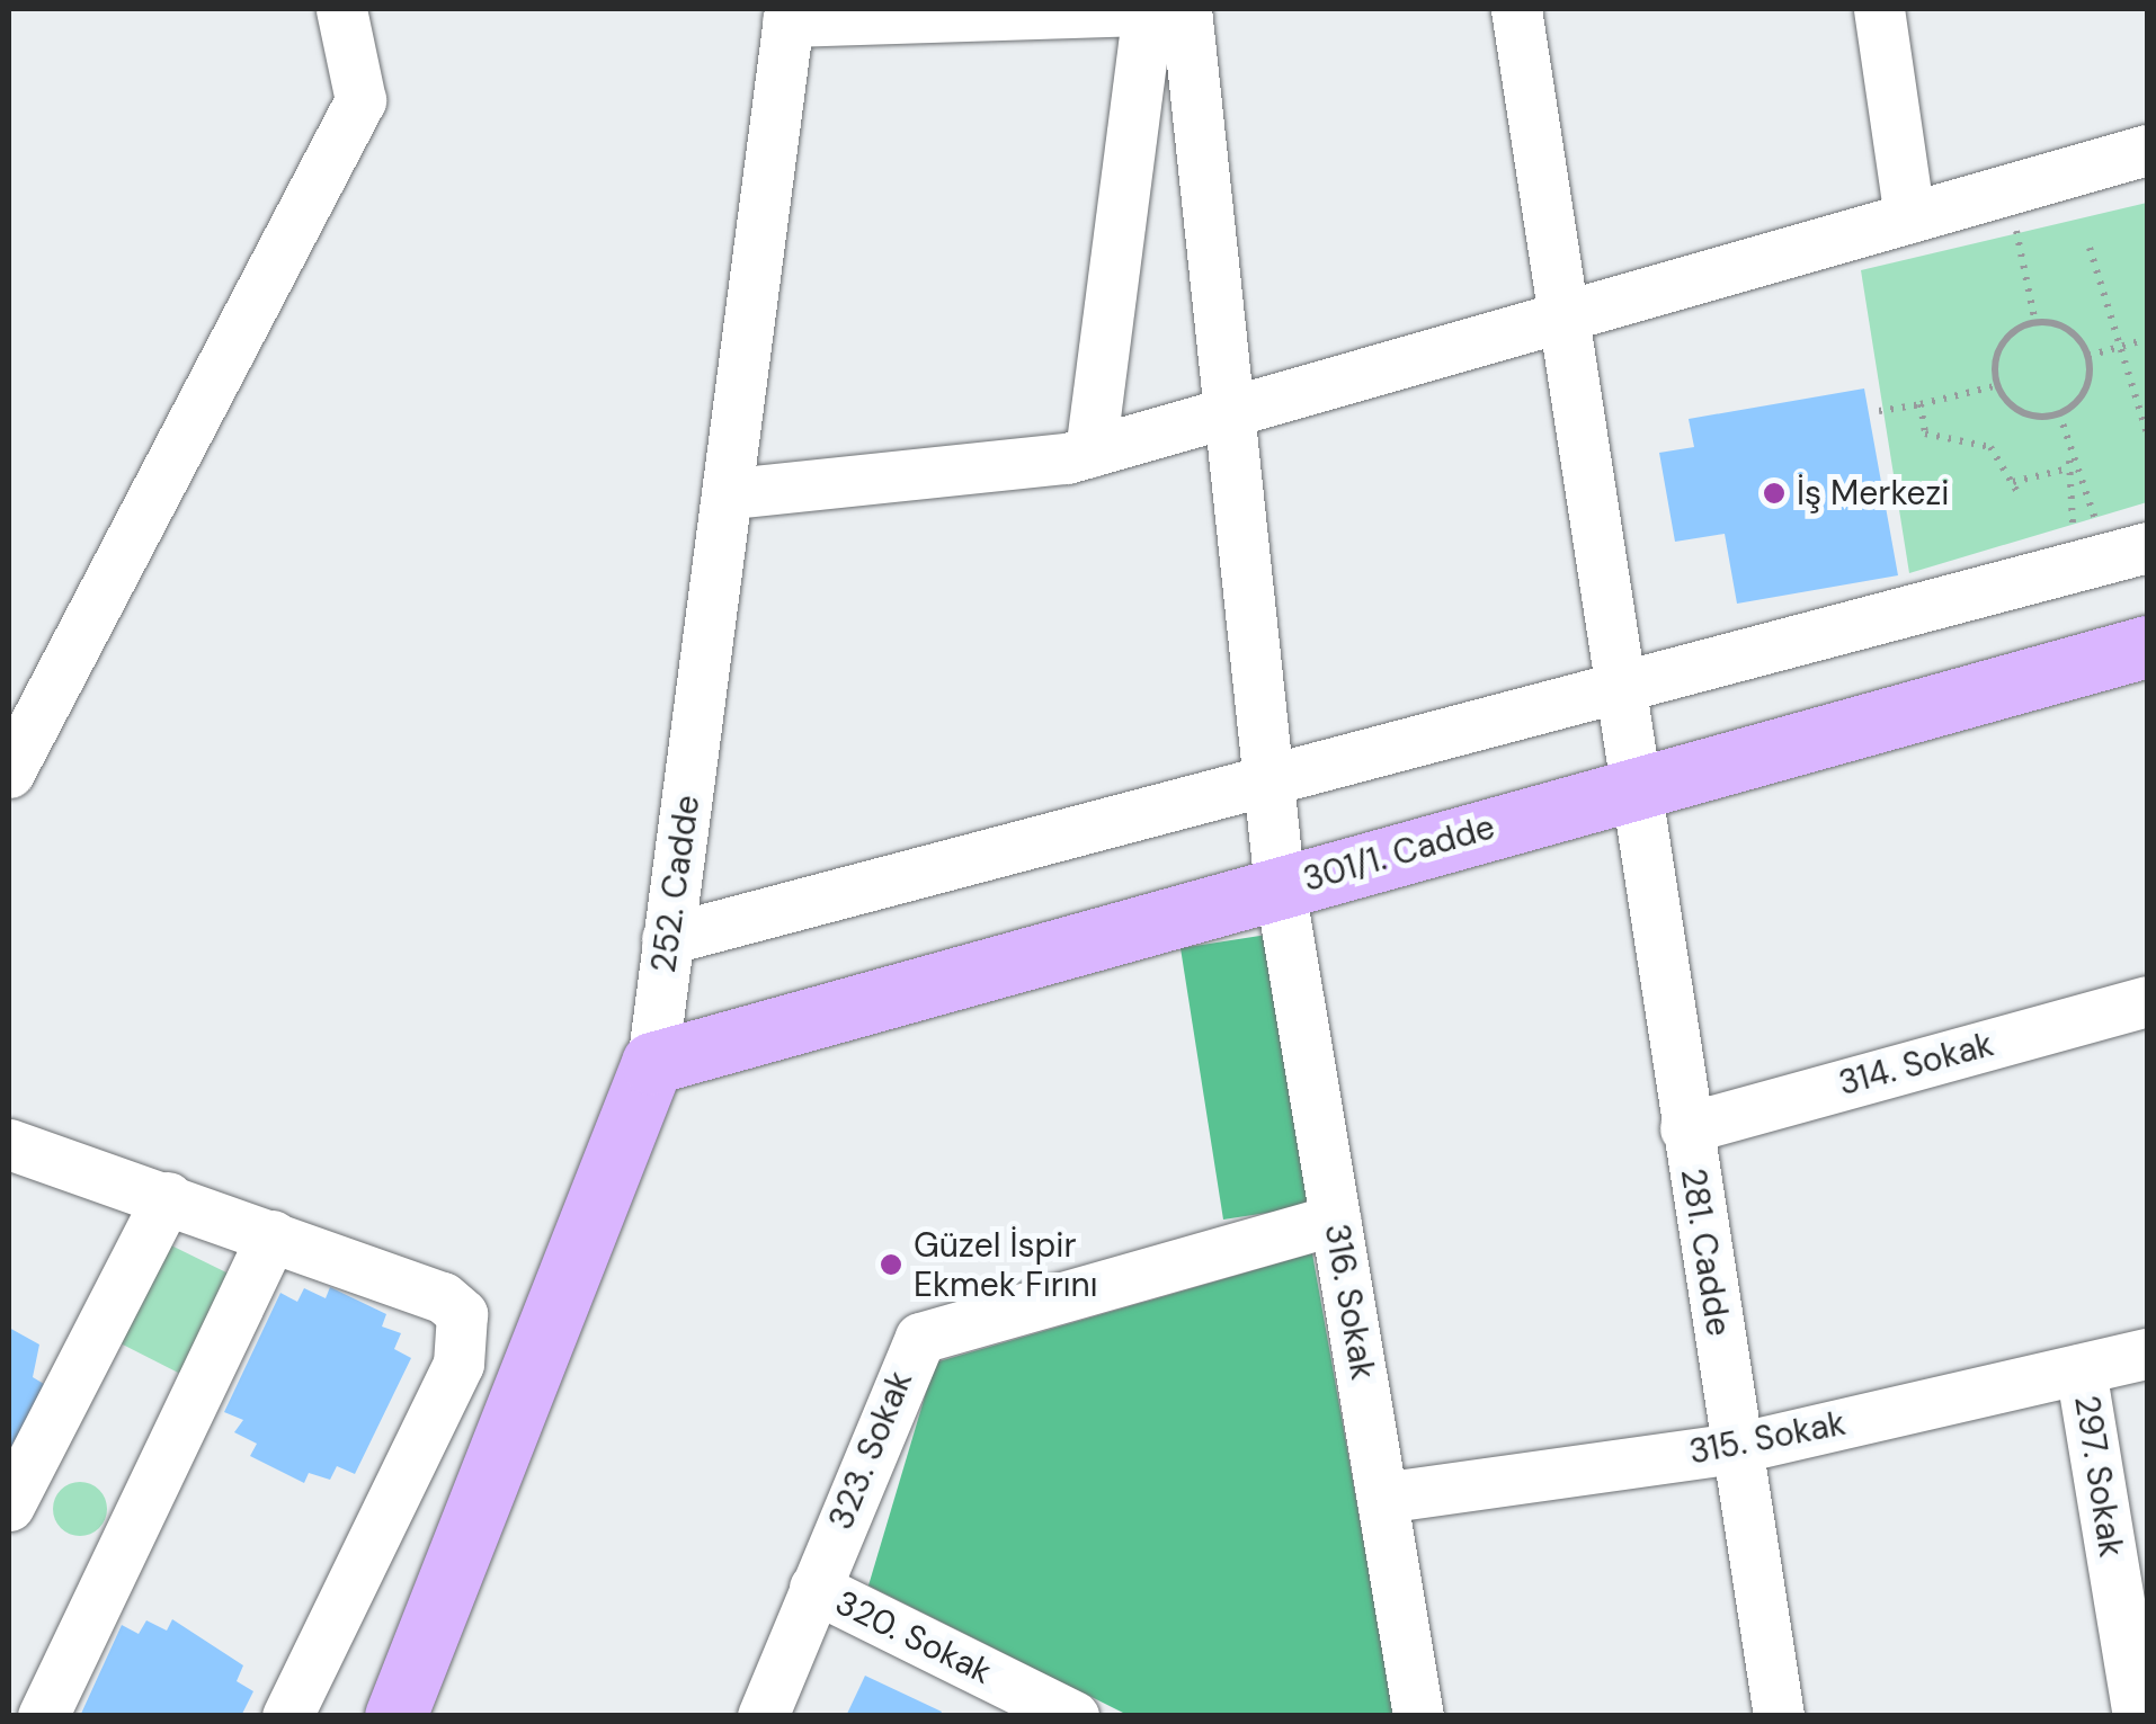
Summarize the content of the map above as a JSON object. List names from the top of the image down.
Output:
{
  "streets": {
    "main road": ["301/1. Cadde", "252. Cadde"],
    "street": [
      "314. Sokak",
      "281. Cadde",
      "316. Sokak",
      "315. Sokak",
      "323. Sokak",
      "297. Sokak",
      "320. Sokak"
    ]
  },
  "crossings": [
    ["301/1. Cadde", "252. Cadde"],
    ["301/1. Cadde", "281. Cadde"],
    ["301/1. Cadde", "316. Sokak"],
    ["314. Sokak", "281. Cadde"],
    ["281. Cadde", "315. Sokak"],
    ["316. Sokak", "315. Sokak"],
    ["316. Sokak", "323. Sokak"],
    ["315. Sokak", "297. Sokak"],
    ["323. Sokak", "320. Sokak"]
  ],
  "places": ["İş Merkezi", "Güzel İspir Ekmek Fırını"]
}
